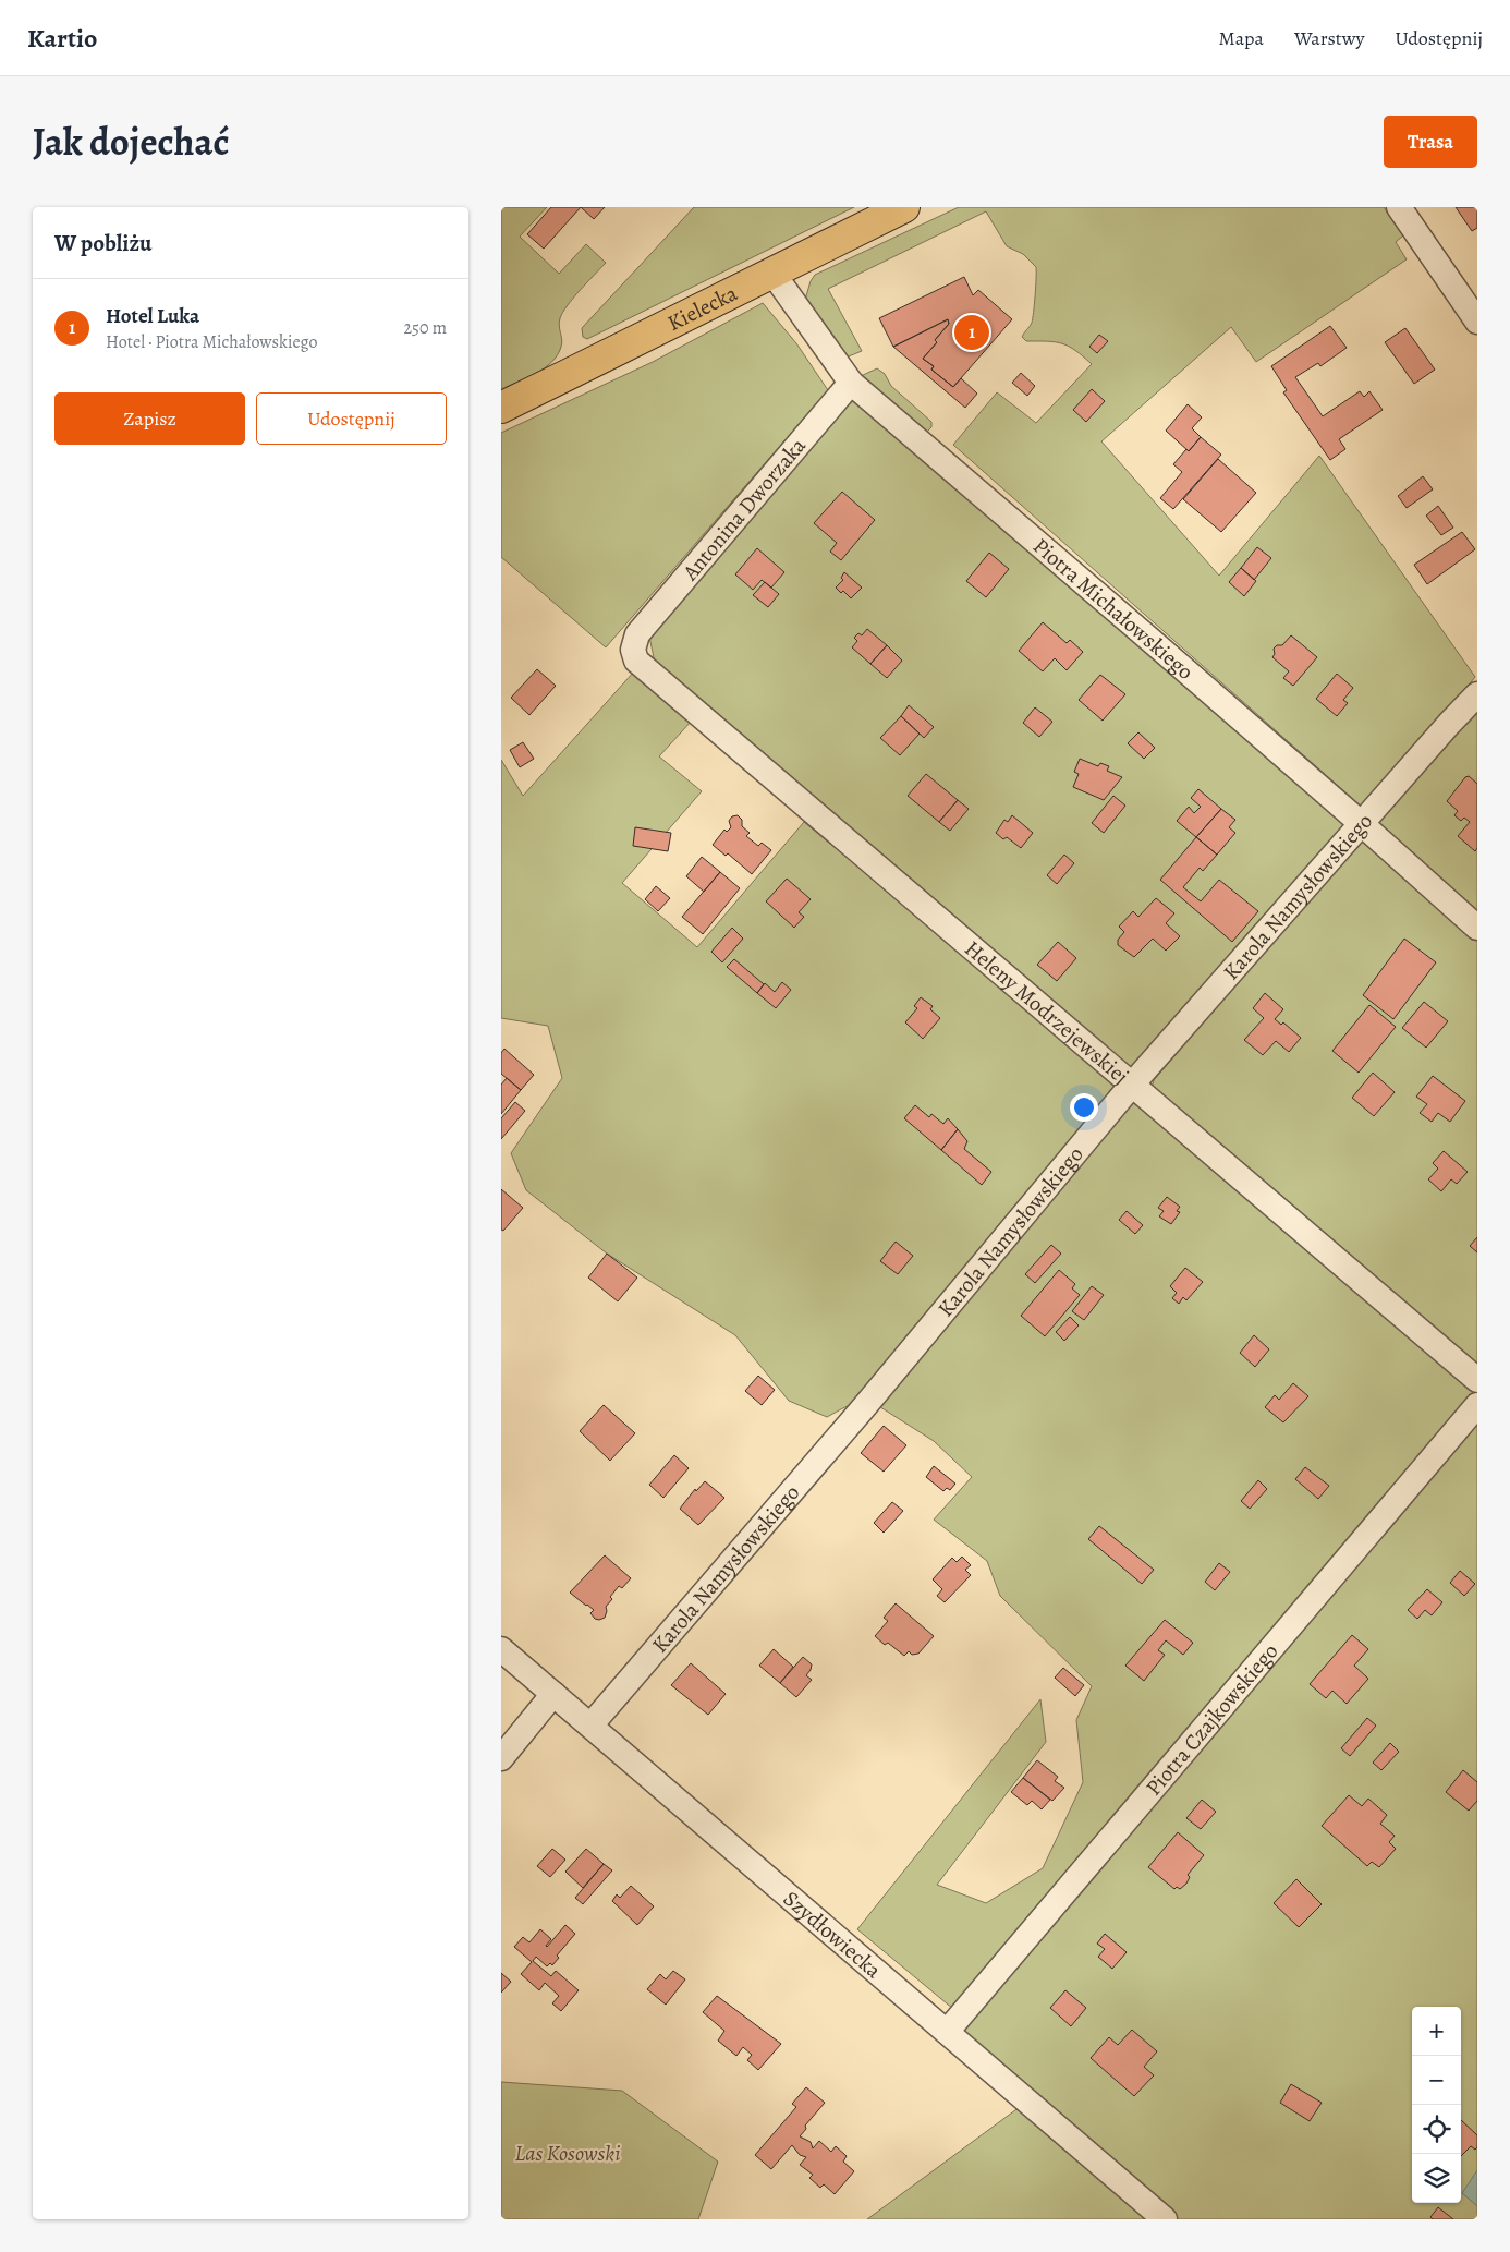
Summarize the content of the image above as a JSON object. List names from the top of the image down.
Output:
{
  "streets": {
    "main road": ["Kielecka"],
    "street": [
      "Antonina Dworzaka",
      "Piotra Michałowskiego",
      "Karola Namysłowskiego",
      "Heleny Modrzejewskiej",
      "Piotra Czajkowskiego",
      "Szydłowiecka"
    ]
  },
  "crossings": [
    ["Kielecka", "Piotra Michałowskiego"],
    ["Antonina Dworzaka", "Piotra Michałowskiego"],
    ["Antonina Dworzaka", "Heleny Modrzejewskiej"],
    ["Piotra Michałowskiego", "Karola Namysłowskiego"],
    ["Karola Namysłowskiego", "Heleny Modrzejewskiej"],
    ["Karola Namysłowskiego", "Szydłowiecka"],
    ["Piotra Czajkowskiego", "Szydłowiecka"]
  ],
  "parks": ["Las Kosowski"],
  "page": {
    "header": "Kartio",
    "nav": ["Mapa", "Warstwy", "Udostępnij"],
    "title": "Jak dojechać",
    "buttons": [
      "Trasa",
      ["Zapisz", "Udostępnij"]
    ],
    "heading": "W pobliżu",
    "list": [
      {
        "mark": "1",
        "name": "Hotel Luka",
        "note": "Hotel · Piotra Michałowskiego",
        "value": "250 m"
      }
    ],
    "pins": "1",
    "map_buttons": ["+", "−"]
  }
}
